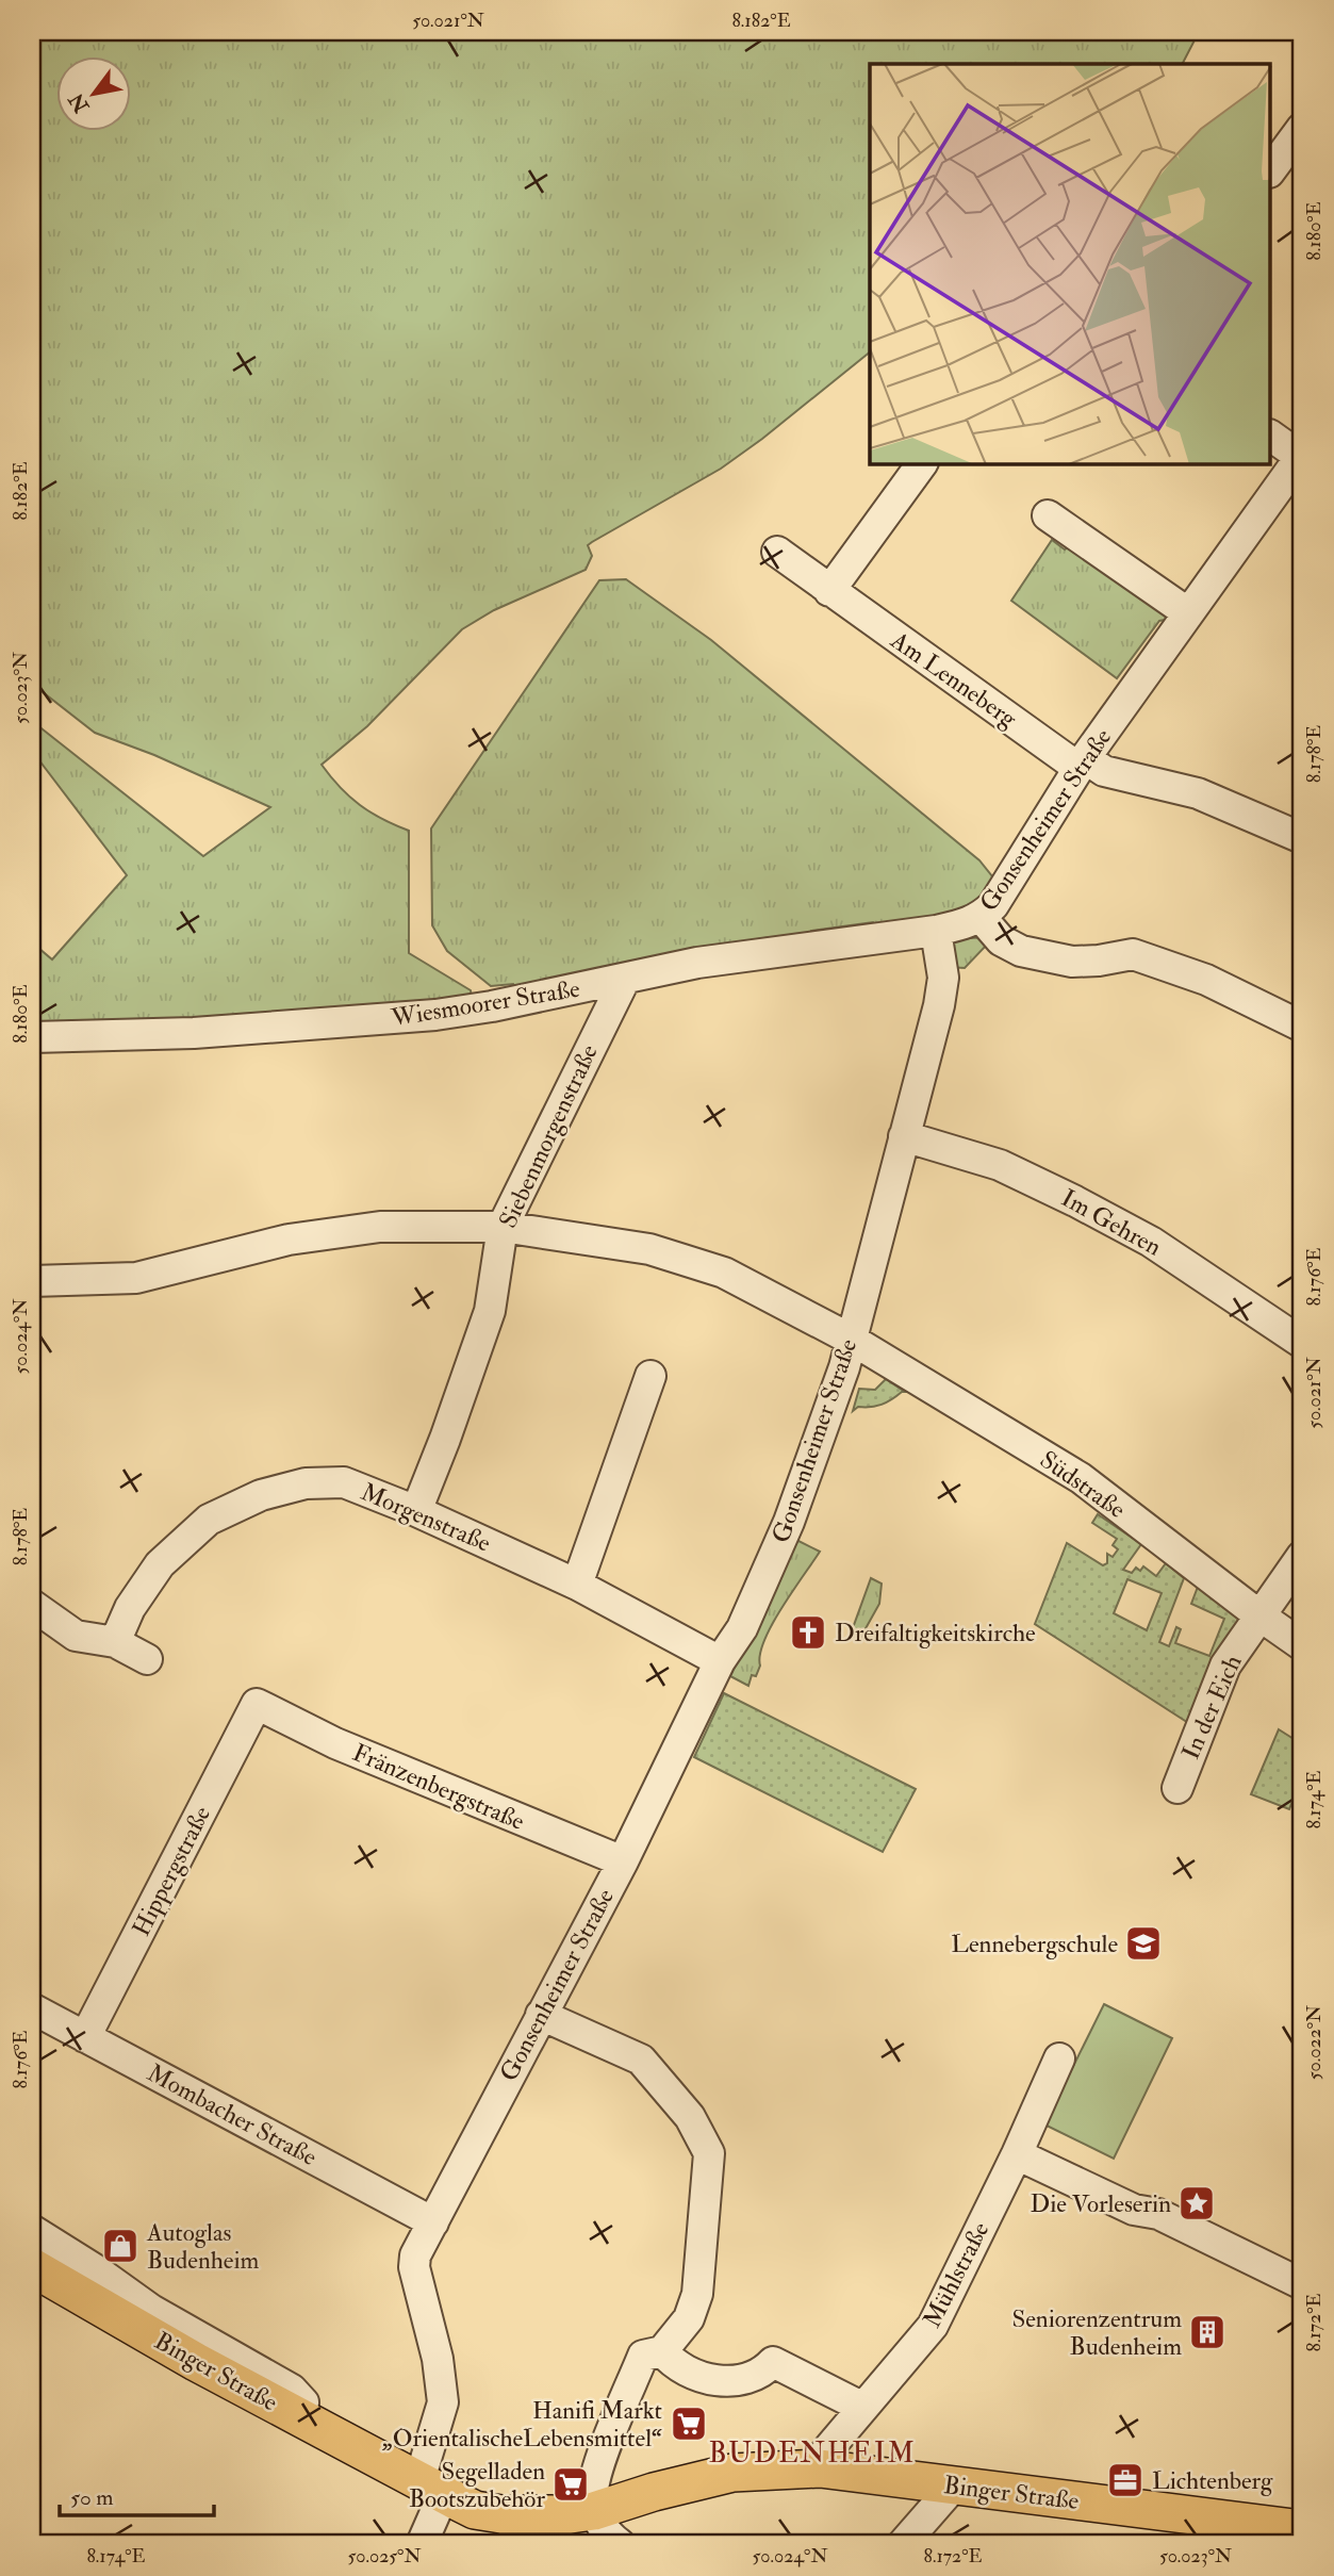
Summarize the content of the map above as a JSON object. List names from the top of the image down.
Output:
{
  "streets": {
    "main road": ["Binger Straße"],
    "street": [
      "Am Lenneberg",
      "Gonsenheimer Straße",
      "Wiesmoorer Straße",
      "Siebenmorgenstraße",
      "Im Gehren",
      "Südstraße",
      "Morgenstraße",
      "In der Eich",
      "Fränzenbergstraße",
      "Hippergstraße",
      "Mombacher Straße",
      "Mühlstraße"
    ]
  },
  "crossings": [
    ["Am Lenneberg", "Gonsenheimer Straße"],
    ["Gonsenheimer Straße", "Wiesmoorer Straße"],
    ["Gonsenheimer Straße", "Im Gehren"],
    ["Gonsenheimer Straße", "Südstraße"],
    ["Gonsenheimer Straße", "Morgenstraße"],
    ["Gonsenheimer Straße", "Fränzenbergstraße"],
    ["Gonsenheimer Straße", "Mombacher Straße"],
    ["Gonsenheimer Straße", "Binger Straße"],
    ["Wiesmoorer Straße", "Siebenmorgenstraße"],
    ["Siebenmorgenstraße", "Südstraße"],
    ["Siebenmorgenstraße", "Morgenstraße"],
    ["Südstraße", "In der Eich"],
    ["Fränzenbergstraße", "Hippergstraße"],
    ["Hippergstraße", "Mombacher Straße"],
    ["Mühlstraße", "Binger Straße"]
  ],
  "districts": ["BUDENHEIM"],
  "places": {
    "church": ["Dreifaltigkeitskirche"],
    "school or university": ["Lennebergschule"],
    "place": ["Die Vorleserin"],
    "shop": ["Autoglas Budenheim"],
    "building": ["Seniorenzentrum Budenheim"],
    "supermarket": ["Hanifi Markt „OrientalischeLebensmittel“", "Segelladen Bootszubehör"],
    "office": ["Lichtenberg"]
  },
  "scale_bar": "50 m",
  "north": "bottom left",
  "coordinates": [
    "50.021°N",
    "8.182°E",
    "8.180°E",
    "50.023°N",
    "8.178°E",
    "8.176°E",
    "50.024°N",
    "8.174°E",
    "50.022°N",
    "8.172°E",
    "50.025°N"
  ]
}
